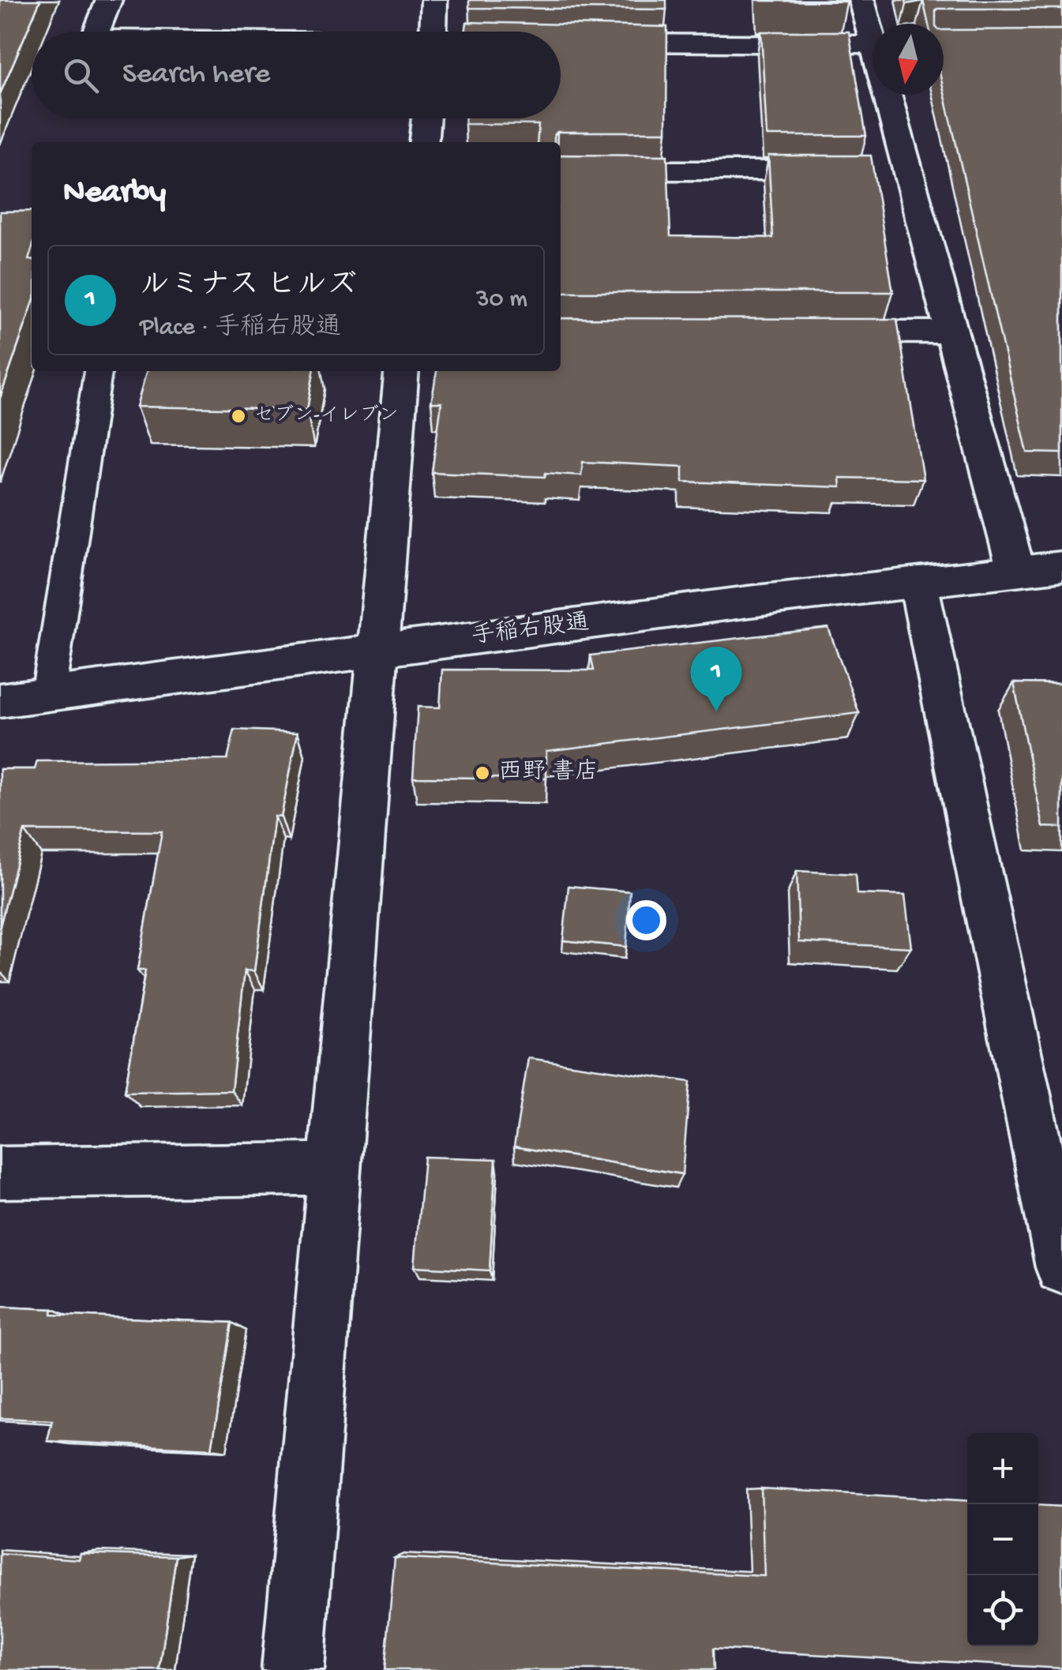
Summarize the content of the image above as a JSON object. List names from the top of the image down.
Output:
{
  "streets": {
    "street": ["手稲右股通"]
  },
  "places": ["セブン-イレブン", "西野 書店"],
  "north": "bottom",
  "page": {
    "search": "Search here",
    "heading": "Nearby",
    "list": [
      {
        "mark": "1",
        "name": "ルミナス ヒルズ",
        "note": "Place · 手稲右股通",
        "value": "30 m"
      }
    ],
    "pins": "1",
    "map_buttons": ["+", "−"]
  }
}
